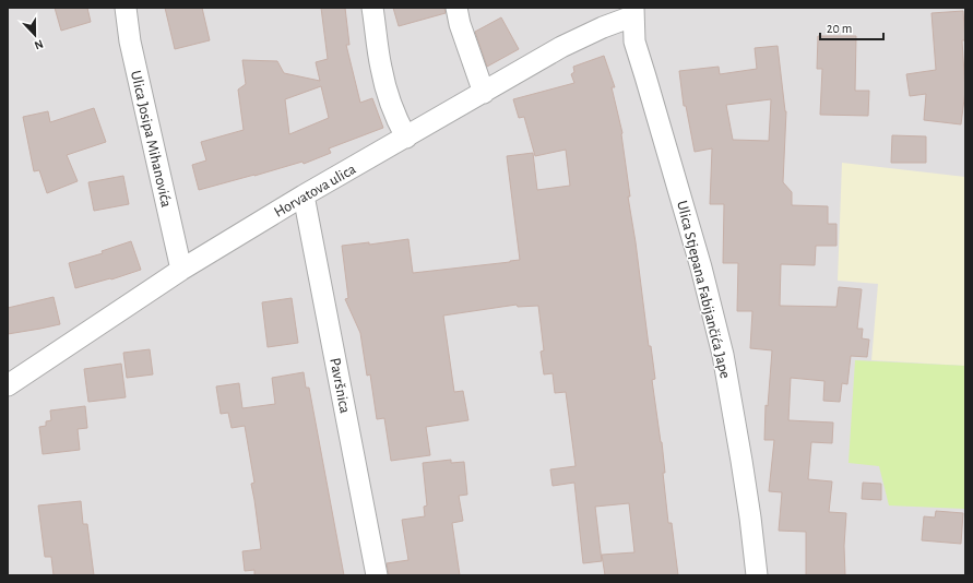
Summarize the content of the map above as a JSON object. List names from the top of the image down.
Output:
{
  "streets": {
    "street": [
      "Ulica Josipa Mihanovića",
      "Horvatova ulica",
      "Ulica Stjepana Fabijančića Jape",
      "Pavršnica"
    ]
  },
  "crossings": [
    ["Ulica Josipa Mihanovića", "Horvatova ulica"],
    ["Horvatova ulica", "Ulica Stjepana Fabijančića Jape"],
    ["Horvatova ulica", "Pavršnica"]
  ],
  "scale_bar": "20 m",
  "north": "bottom"
}
